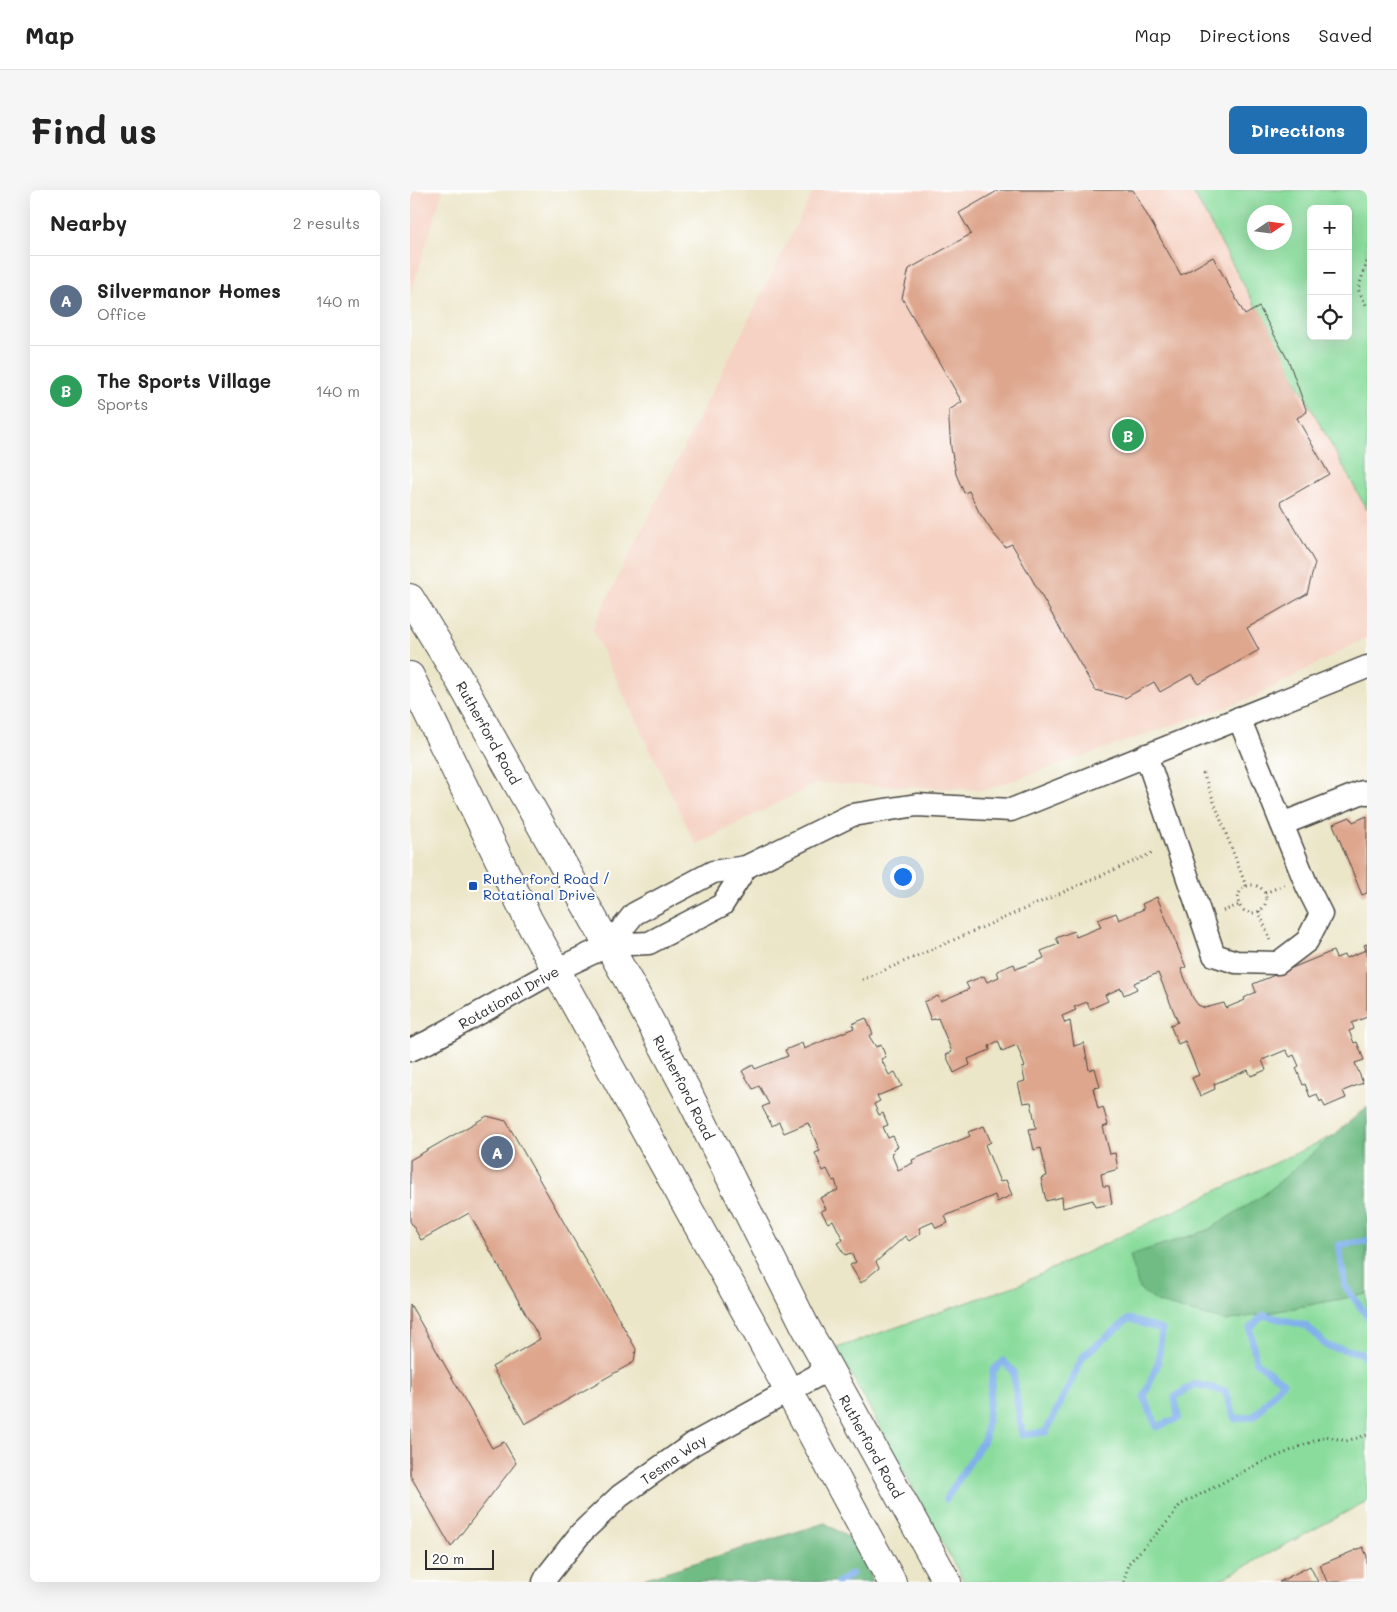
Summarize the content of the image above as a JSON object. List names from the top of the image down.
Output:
{
  "streets": {
    "main road": ["Rutherford Road"],
    "street": ["Rotational Drive", "Tesma Way"]
  },
  "crossings": [
    ["Rutherford Road", "Rotational Drive"],
    ["Rutherford Road", "Tesma Way"]
  ],
  "places": {
    "transit": ["Rutherford Road / Rotational Drive"]
  },
  "scale_bar": "20 m",
  "north": "right",
  "page": {
    "header": "Map",
    "nav": ["Map", "Directions", "Saved"],
    "buttons": "Directions",
    "title": "Find us",
    "heading": ["Nearby", "2 results"],
    "map_buttons": ["+", "−"],
    "list": [
      {
        "mark": "A",
        "name": "Silvermanor Homes",
        "note": "Office",
        "value": "140 m"
      },
      {
        "mark": "B",
        "name": "The Sports Village",
        "note": "Sports",
        "value": "140 m"
      }
    ],
    "pins": ["B", "A"],
    "scale": "20 m"
  }
}
